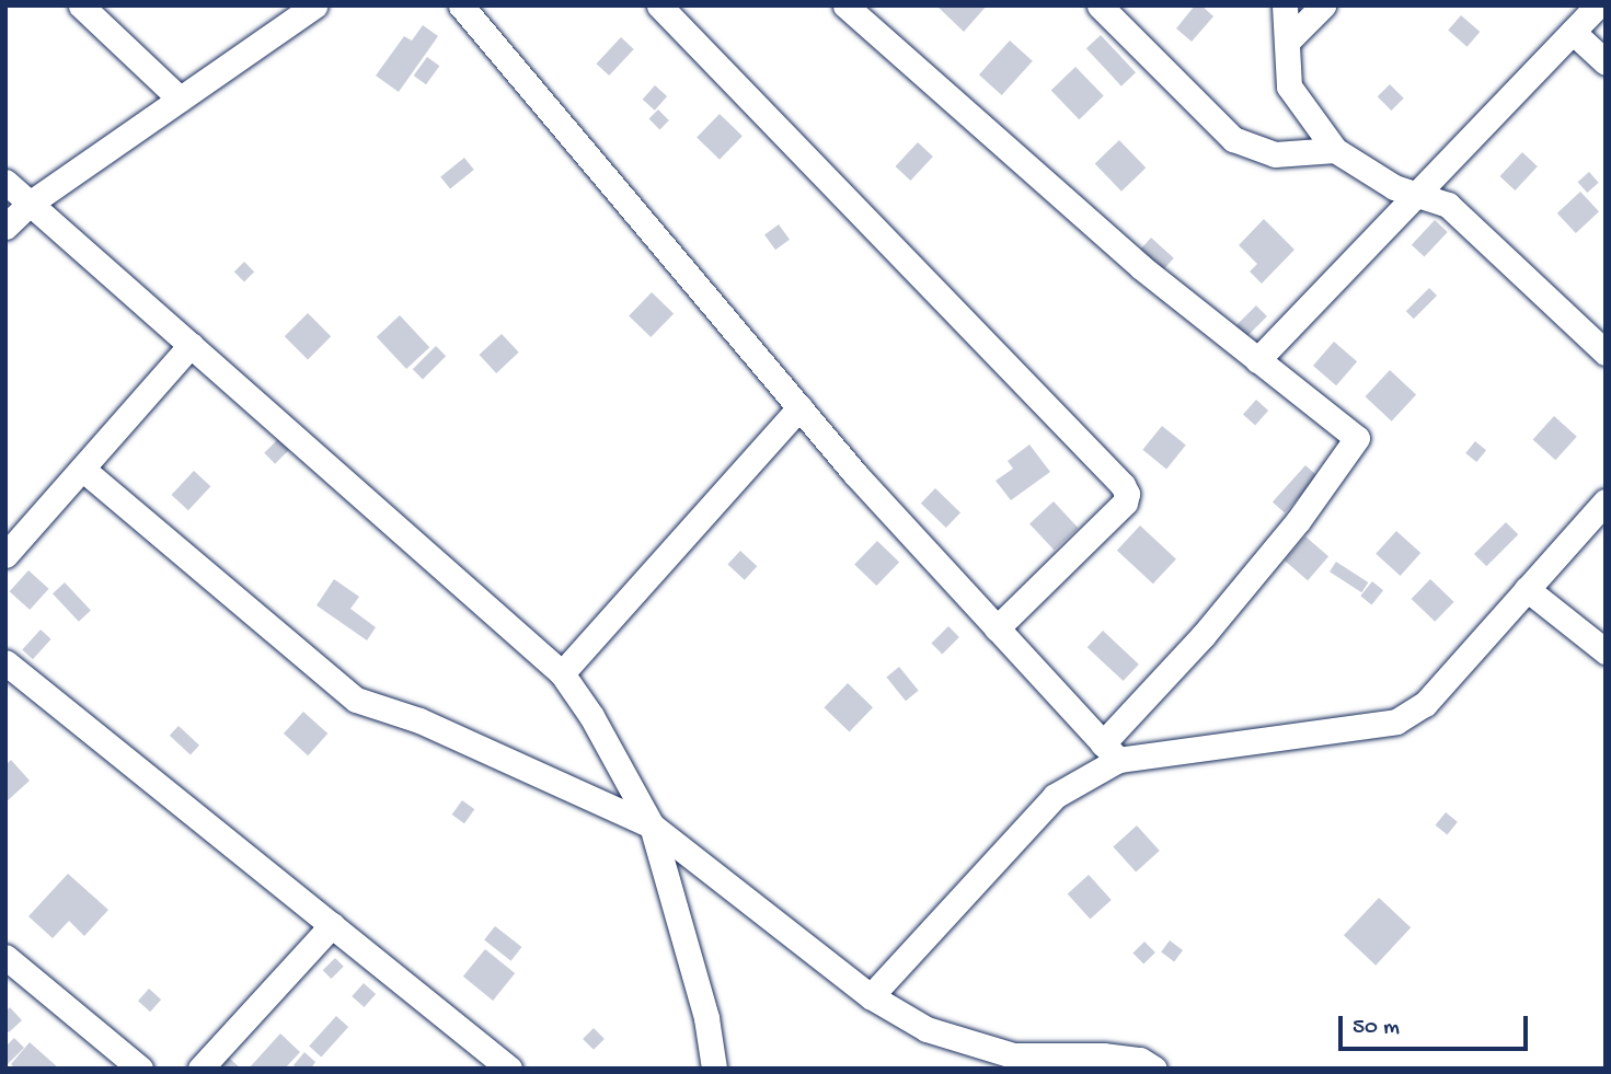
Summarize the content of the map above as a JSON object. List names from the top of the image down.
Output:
{
  "scale_bar": "50 m"
}
